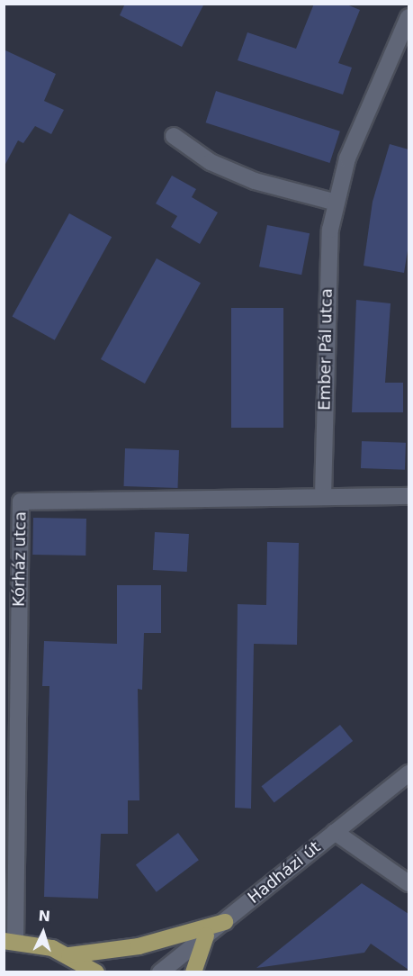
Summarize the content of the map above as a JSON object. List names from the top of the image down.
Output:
{
  "streets": {
    "street": ["Ember Pál utca", "Kórház utca", "Hadházi út"]
  },
  "crossings": [
    ["Ember Pál utca", "Kórház utca"]
  ],
  "north": "top"
}
